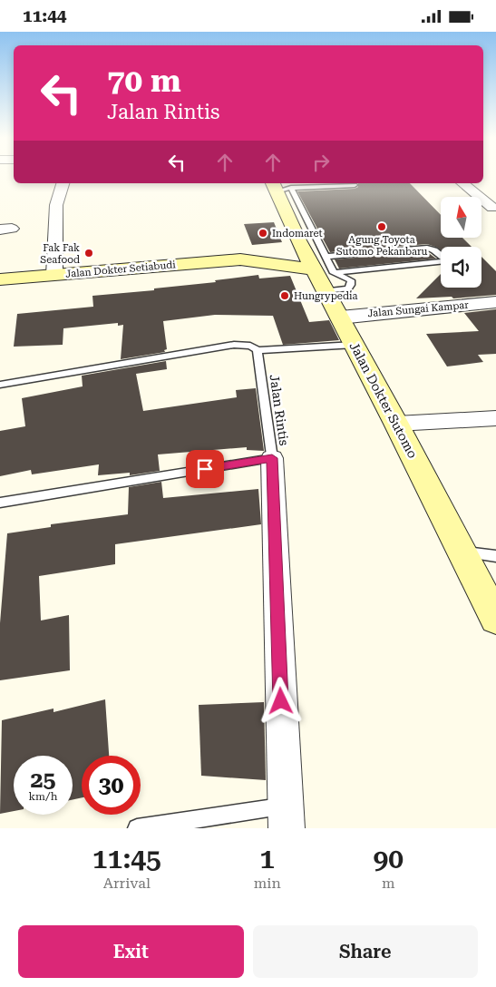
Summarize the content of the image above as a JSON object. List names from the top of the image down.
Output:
{
  "streets": {
    "main road": ["Jalan Dokter Setiabudi", "Jalan Dokter Sutomo"],
    "street": ["Jalan Sungai Kampar"],
    "lane": ["Jalan Rintis"]
  },
  "crossings": [
    ["Jalan Dokter Setiabudi", "Jalan Dokter Sutomo"],
    ["Jalan Sungai Kampar", "Jalan Dokter Sutomo"]
  ],
  "places": [
    "Agung Toyota Sutomo Pekanbaru",
    "Indomaret",
    "Fak Fak Seafood",
    "Hungrypedia"
  ],
  "north": "top",
  "page": {
    "status": "11:44",
    "turn": ["70 m", "Jalan Rintis"],
    "speed": "25 km/h",
    "limit": "30",
    "eta": [
      "11:45",
      "Arrival",
      "1",
      "min",
      "90",
      "m"
    ],
    "buttons": ["Exit", "Share"]
  }
}
